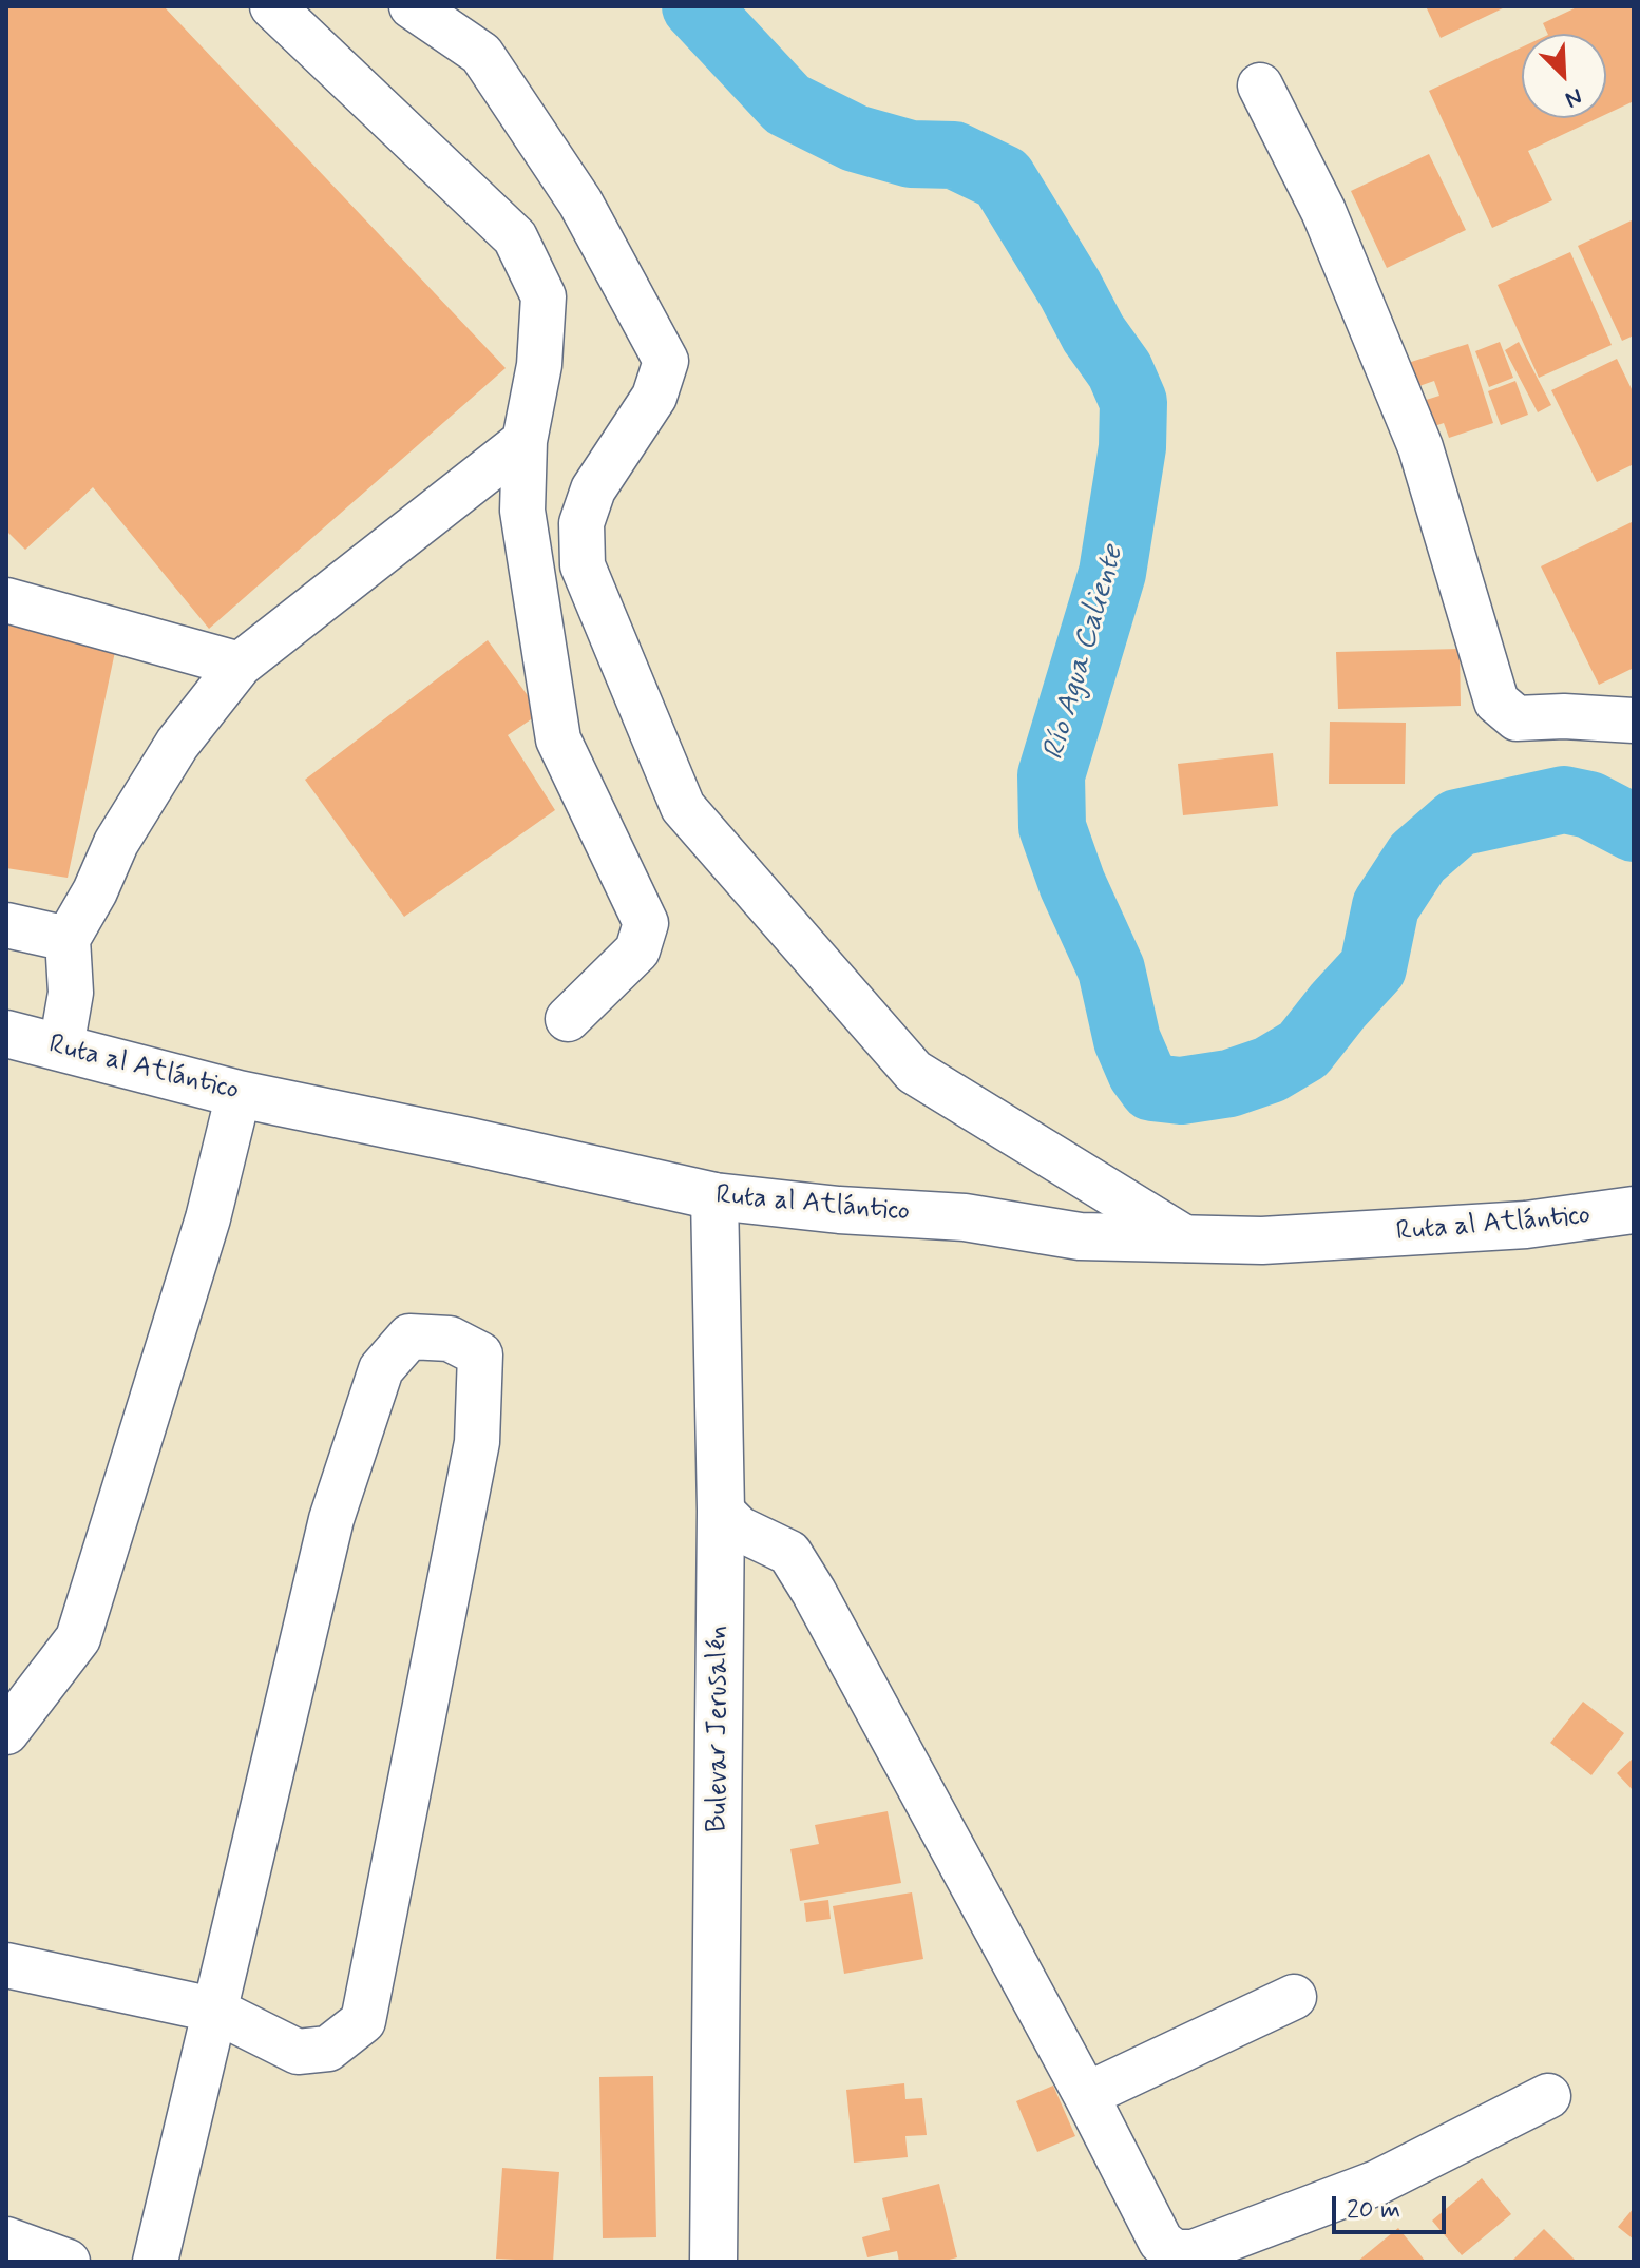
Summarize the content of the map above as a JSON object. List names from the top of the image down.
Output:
{
  "streets": {
    "main road": ["Ruta al Atlántico", "Bulevar Jerusalén"]
  },
  "crossings": [
    ["Ruta al Atlántico", "Bulevar Jerusalén"]
  ],
  "water": ["Río Agua Caliente"],
  "scale_bar": "20 m",
  "north": "bottom right"
}
